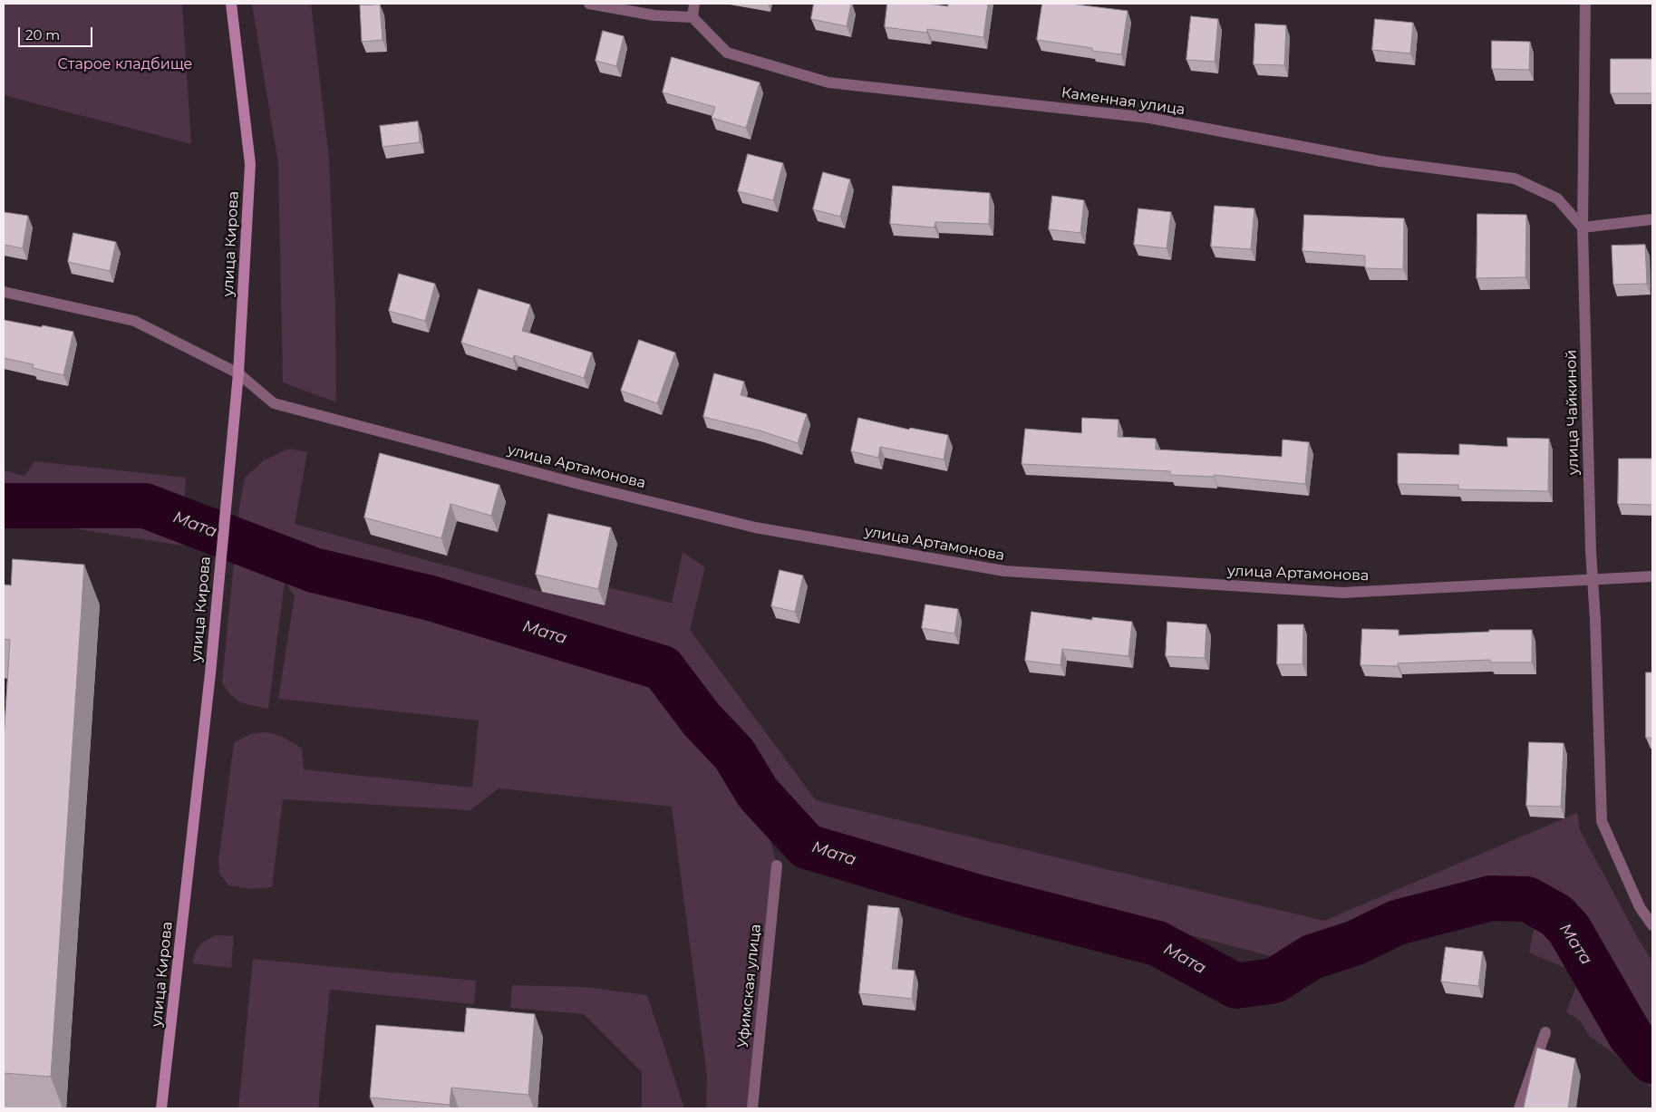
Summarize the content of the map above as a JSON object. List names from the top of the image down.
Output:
{
  "streets": {
    "main road": ["улица Кирова"],
    "street": [
      "Каменная улица",
      "улица Чайкиной",
      "улица Артамонова",
      "Уфимская улица"
    ]
  },
  "crossings": [
    ["Каменная улица", "улица Чайкиной"],
    ["улица Кирова", "улица Артамонова"],
    ["улица Чайкиной", "улица Артамонова"]
  ],
  "water": ["Мата"],
  "parks": ["Старое кладбище"],
  "scale_bar": "20 m"
}
